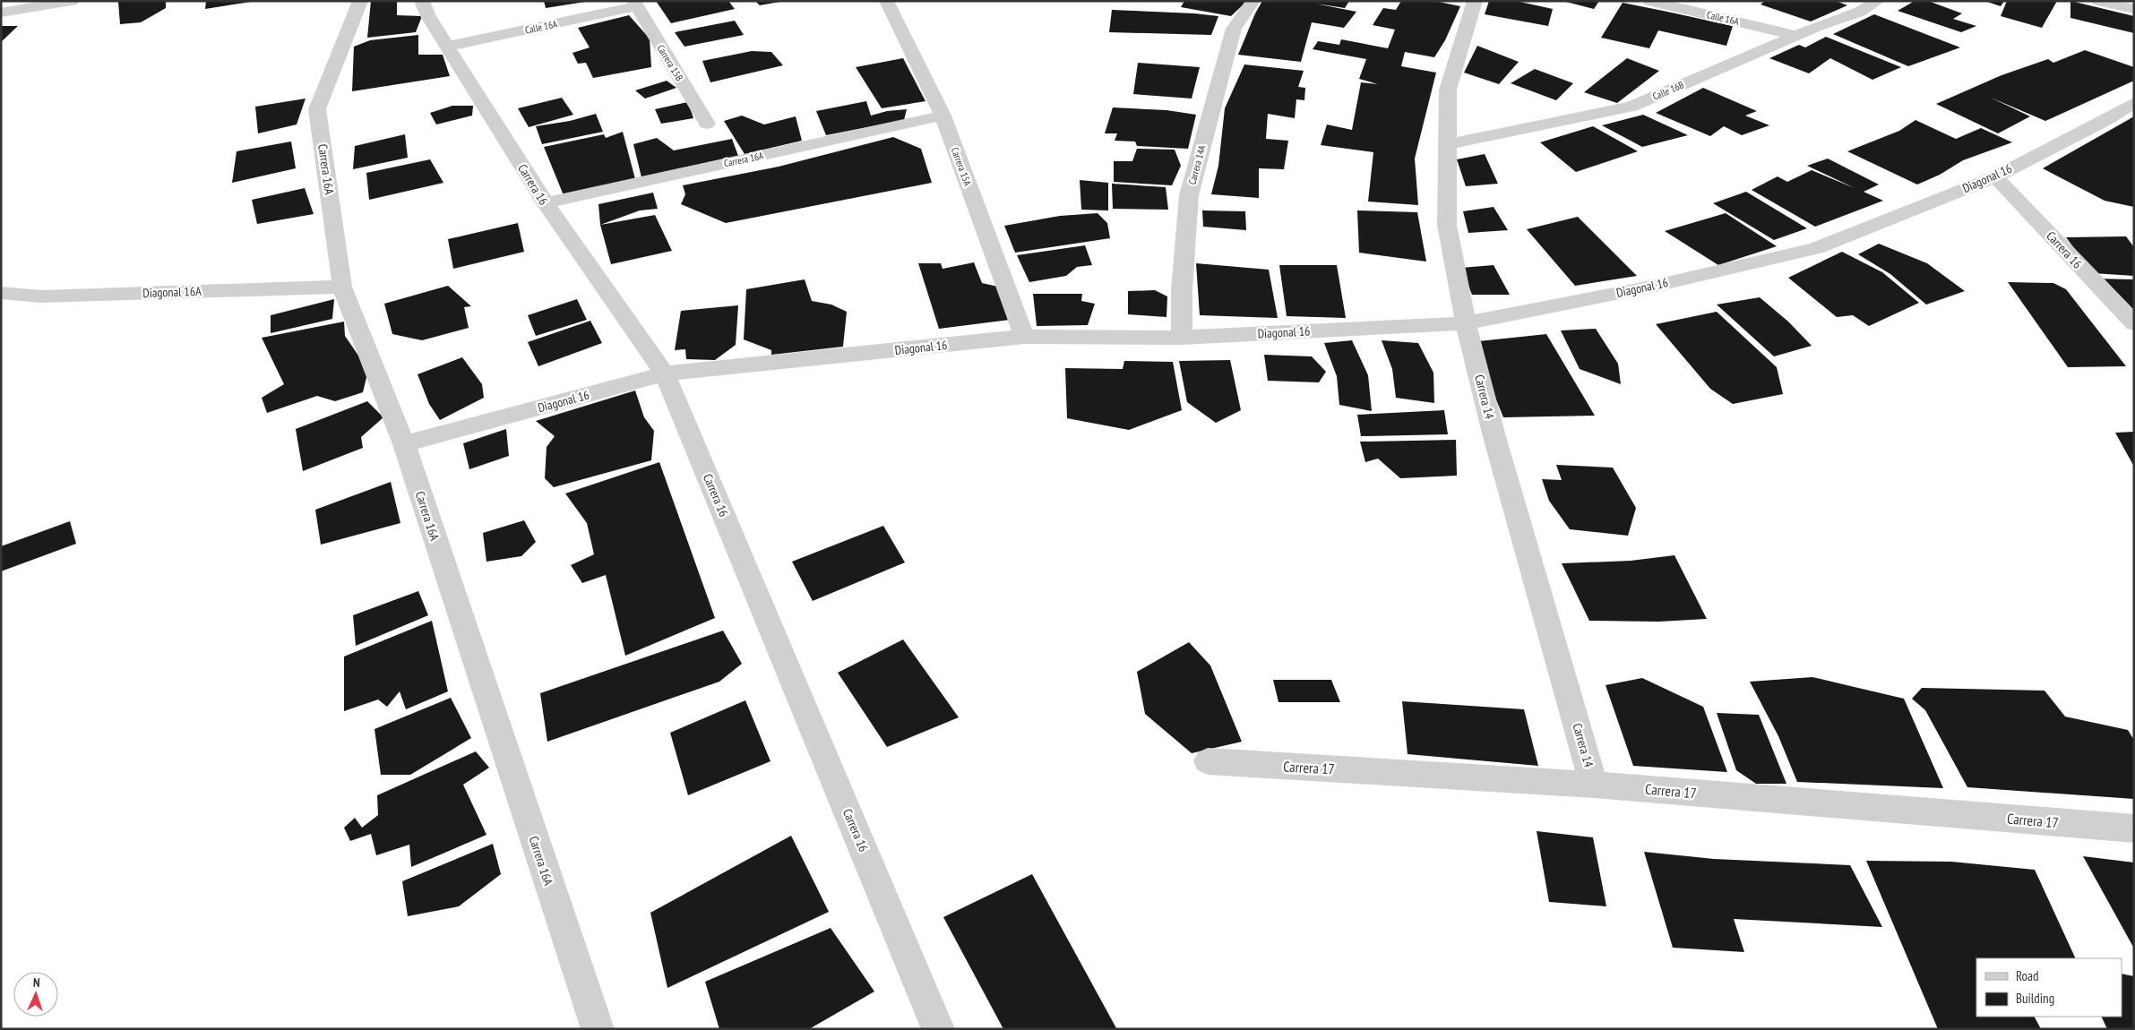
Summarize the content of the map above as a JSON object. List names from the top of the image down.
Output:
{
  "streets": {
    "street": [
      "Calle 16A",
      "Carrera 15B",
      "Calle 16B",
      "Carrera 16A",
      "Carrera 14A",
      "Carrera 15A",
      "Diagonal 16",
      "Carrera 16",
      "Diagonal 16A",
      "Carrera 14",
      "Carrera 17"
    ]
  },
  "crossings": [
    ["Calle 16A", "Carrera 15B"],
    ["Calle 16A", "Calle 16B"],
    ["Calle 16A", "Carrera 16"],
    ["Calle 16B", "Carrera 14"],
    ["Carrera 16A", "Carrera 15A"],
    ["Carrera 16A", "Diagonal 16"],
    ["Carrera 16A", "Carrera 16"],
    ["Carrera 16A", "Diagonal 16A"],
    ["Carrera 14A", "Diagonal 16"],
    ["Carrera 15A", "Diagonal 16"],
    ["Diagonal 16", "Carrera 16"],
    ["Diagonal 16", "Carrera 14"],
    ["Carrera 14", "Carrera 17"]
  ],
  "legend": ["Road", "Building"],
  "north": "top"
}
